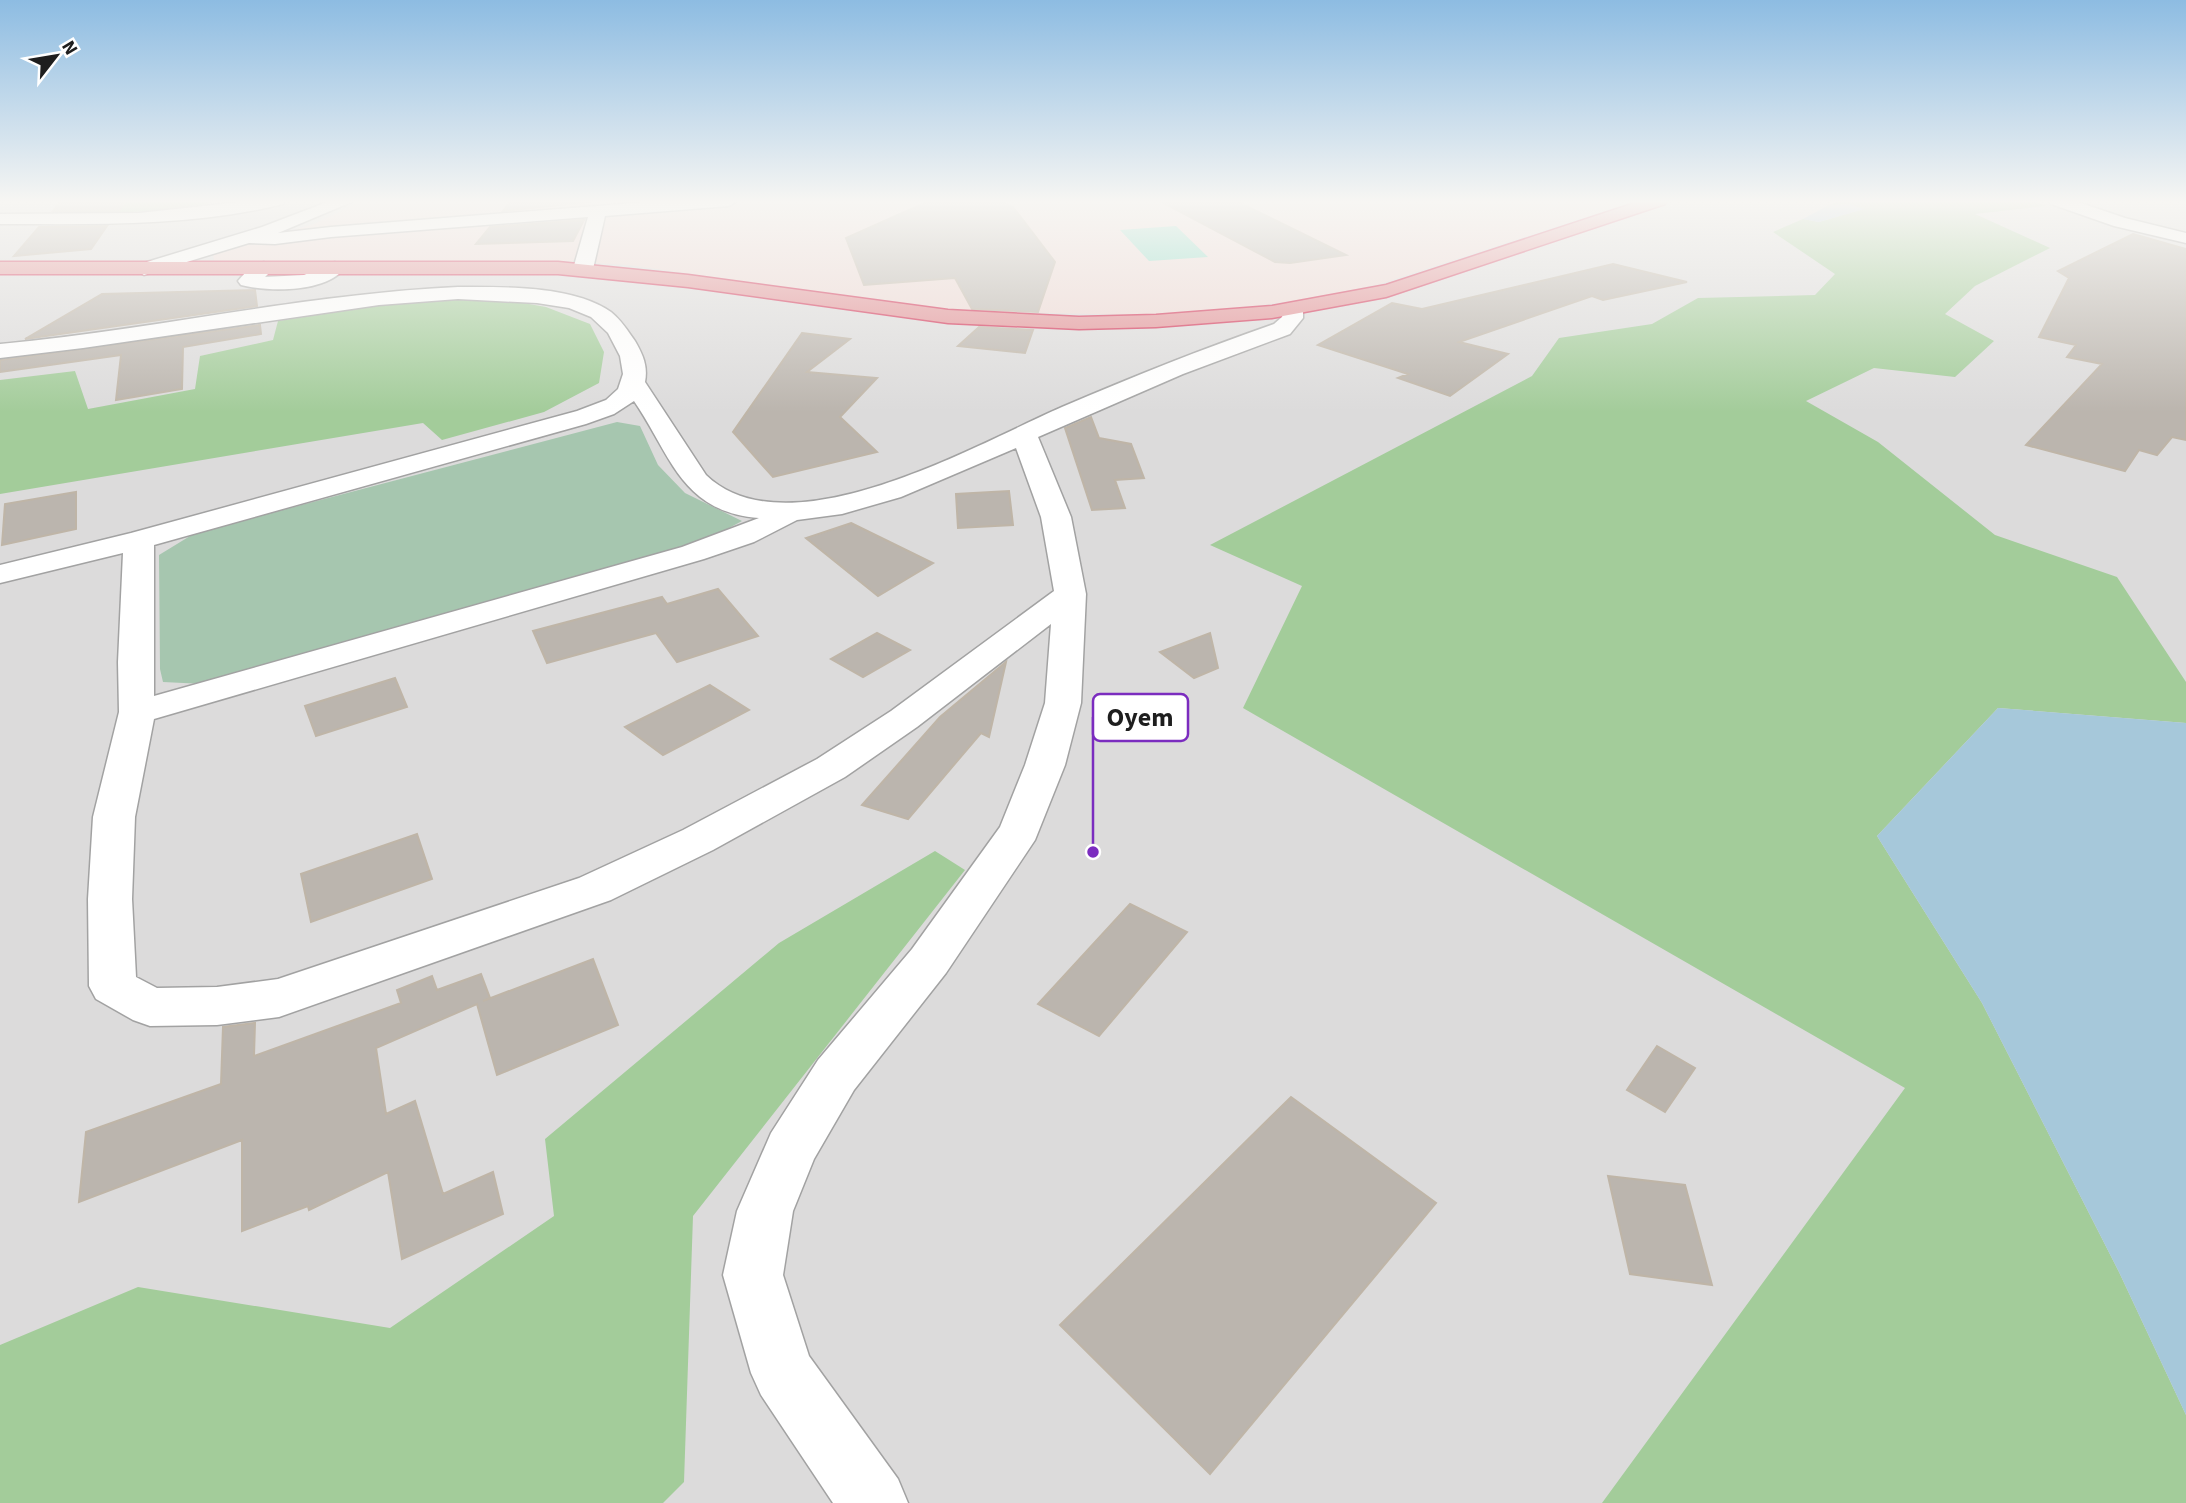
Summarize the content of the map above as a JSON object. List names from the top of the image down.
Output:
{
  "places": ["Oyem"],
  "north": "top right"
}
